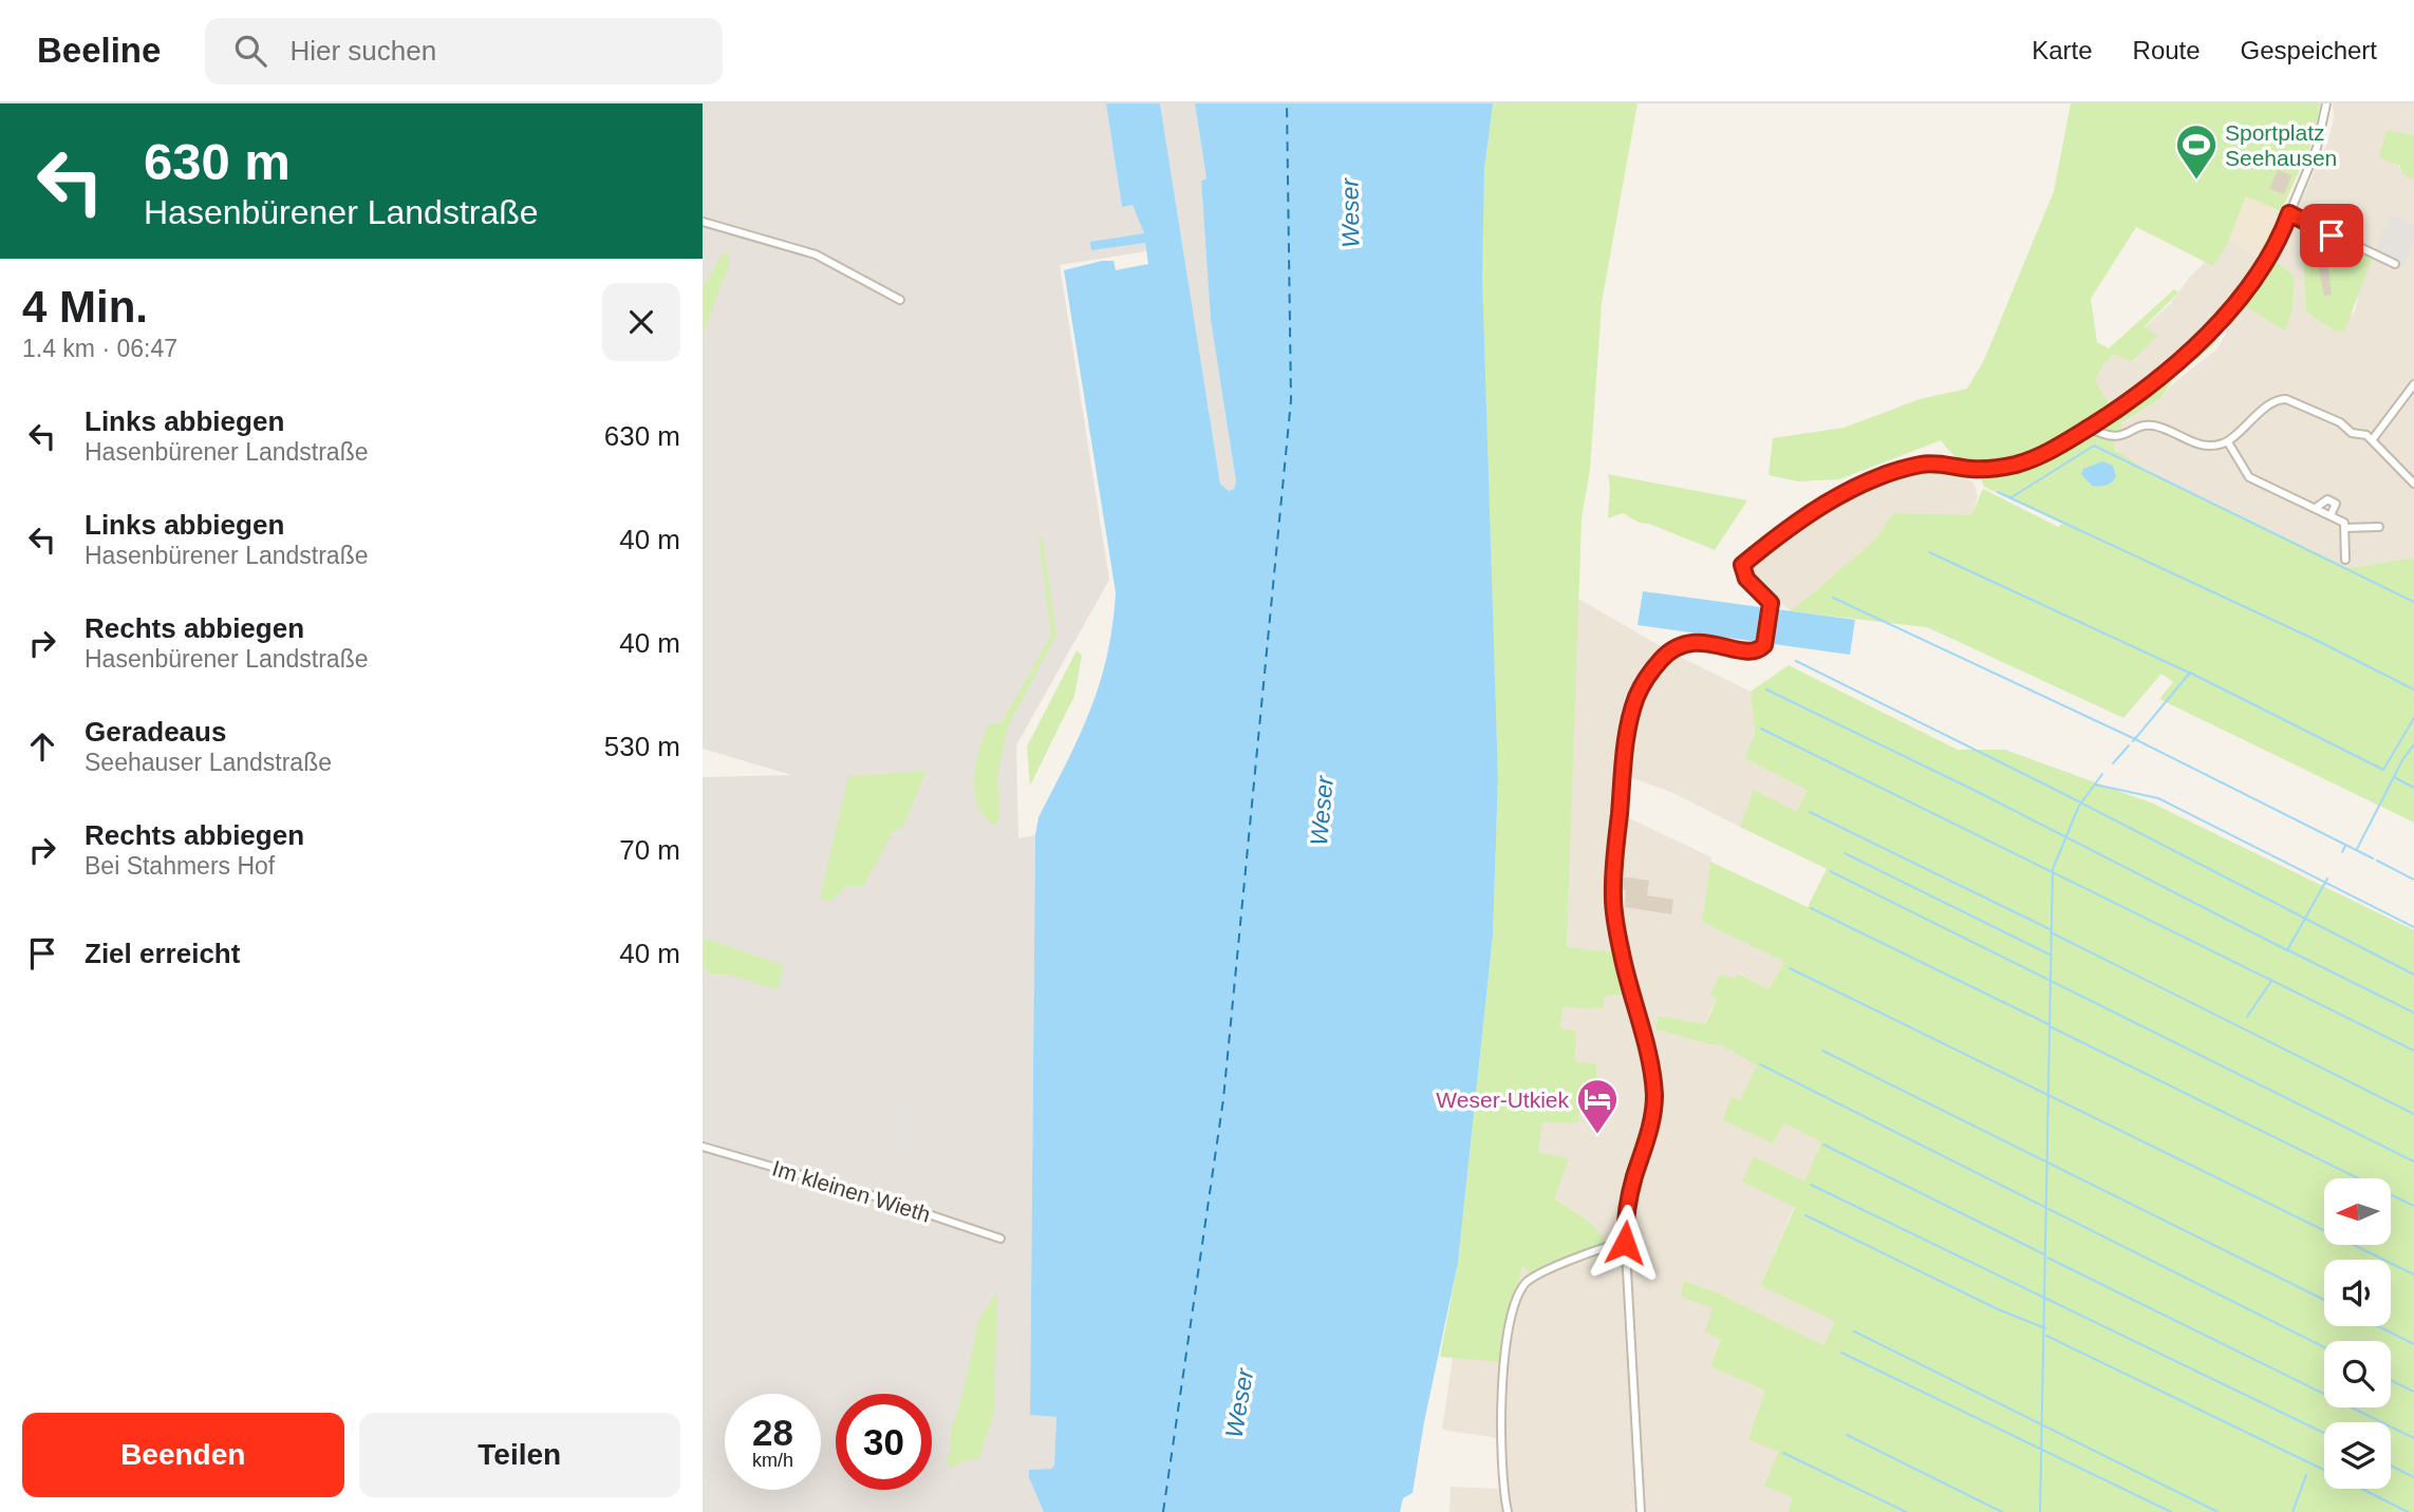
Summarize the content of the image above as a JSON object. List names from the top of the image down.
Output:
{
  "streets": {
    "street": ["Im kleinen Wieth"]
  },
  "water": ["Weser"],
  "places": {
    "sports": ["Sportplatz Seehausen"],
    "hotel": ["Weser-Utkiek"]
  },
  "north": "left",
  "page": {
    "header": "Beeline",
    "search": "Hier suchen",
    "nav": ["Karte", "Route", "Gespeichert"],
    "turn": ["630 m", "Hasenbürener Landstraße"],
    "heading": ["4 Min.", "1.4 km · 06:47"],
    "list": [
      {
        "name": "Links abbiegen",
        "note": "Hasenbürener Landstraße",
        "value": "630 m"
      },
      {
        "name": "Links abbiegen",
        "note": "Hasenbürener Landstraße",
        "value": "40 m"
      },
      {
        "name": "Rechts abbiegen",
        "note": "Hasenbürener Landstraße",
        "value": "40 m"
      },
      {
        "name": "Geradeaus",
        "note": "Seehauser Landstraße",
        "value": "530 m"
      },
      {
        "name": "Rechts abbiegen",
        "note": "Bei Stahmers Hof",
        "value": "70 m"
      },
      {
        "name": "Ziel erreicht",
        "value": "40 m"
      }
    ],
    "speed": "28 km/h",
    "limit": "30",
    "buttons": ["Beenden", "Teilen"]
  }
}
